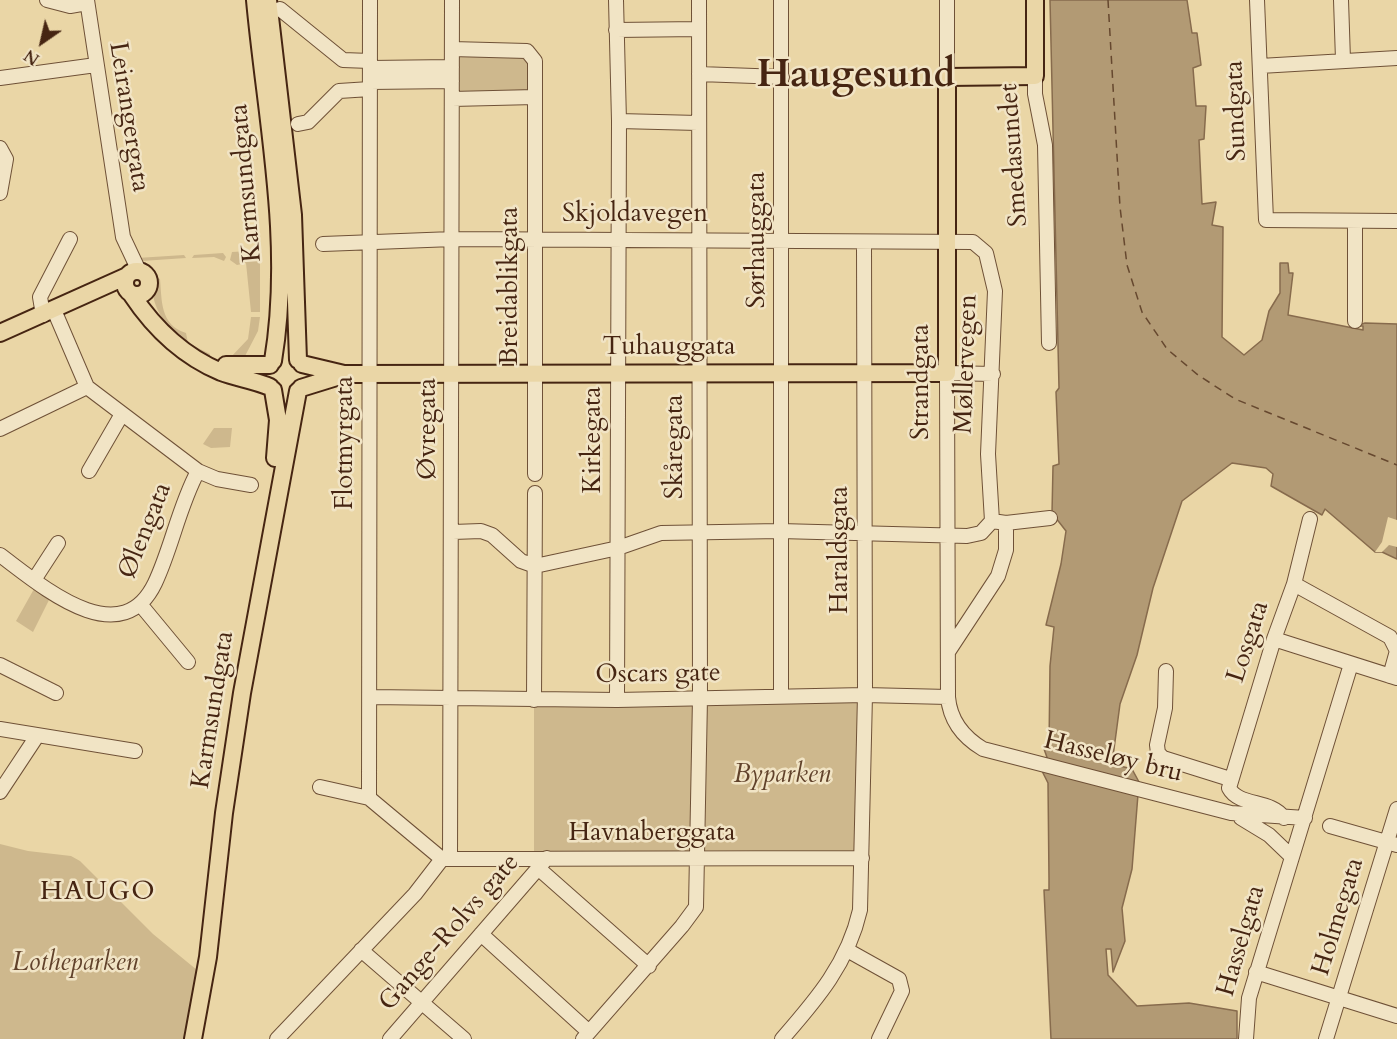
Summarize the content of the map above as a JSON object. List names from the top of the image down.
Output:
{
  "streets": {
    "main road": [
      "Smedasundet",
      "Karmsundgata",
      "Tuhauggata",
      "Strandgata"
    ],
    "street": [
      "Sundgata",
      "Leirangergata",
      "Skjoldavegen",
      "Sørhauggata",
      "Breidablikgata",
      "Møllervegen",
      "Øvregata",
      "Kirkegata",
      "Flotmyrgata",
      "Skåregata",
      "Ølengata",
      "Haraldsgata",
      "Losgata",
      "Oscars gate",
      "Hasseløy bru",
      "Havnaberggata",
      "Holmegata",
      "Gange-Rolvs gate",
      "Hasselgata"
    ]
  },
  "crossings": [
    ["Karmsundgata", "Tuhauggata"],
    ["Skjoldavegen", "Sørhauggata"],
    ["Skjoldavegen", "Breidablikgata"],
    ["Skjoldavegen", "Møllervegen"],
    ["Skjoldavegen", "Strandgata"],
    ["Skjoldavegen", "Øvregata"],
    ["Skjoldavegen", "Kirkegata"],
    ["Skjoldavegen", "Flotmyrgata"],
    ["Skjoldavegen", "Skåregata"],
    ["Skjoldavegen", "Haraldsgata"],
    ["Sørhauggata", "Tuhauggata"],
    ["Sørhauggata", "Oscars gate"],
    ["Breidablikgata", "Tuhauggata"],
    ["Breidablikgata", "Øvregata"],
    ["Tuhauggata", "Møllervegen"],
    ["Tuhauggata", "Strandgata"],
    ["Tuhauggata", "Øvregata"],
    ["Tuhauggata", "Kirkegata"],
    ["Tuhauggata", "Flotmyrgata"],
    ["Tuhauggata", "Skåregata"],
    ["Tuhauggata", "Haraldsgata"],
    ["Møllervegen", "Strandgata"],
    ["Strandgata", "Oscars gate"],
    ["Strandgata", "Hasseløy bru"],
    ["Øvregata", "Oscars gate"],
    ["Øvregata", "Havnaberggata"],
    ["Kirkegata", "Oscars gate"],
    ["Flotmyrgata", "Oscars gate"],
    ["Skåregata", "Oscars gate"],
    ["Skåregata", "Havnaberggata"],
    ["Haraldsgata", "Oscars gate"],
    ["Haraldsgata", "Havnaberggata"],
    ["Havnaberggata", "Gange-Rolvs gate"]
  ],
  "districts": ["Haugesund", "HAUGO"],
  "parks": ["Byparken", "Lotheparken"],
  "north": "bottom left"
}
